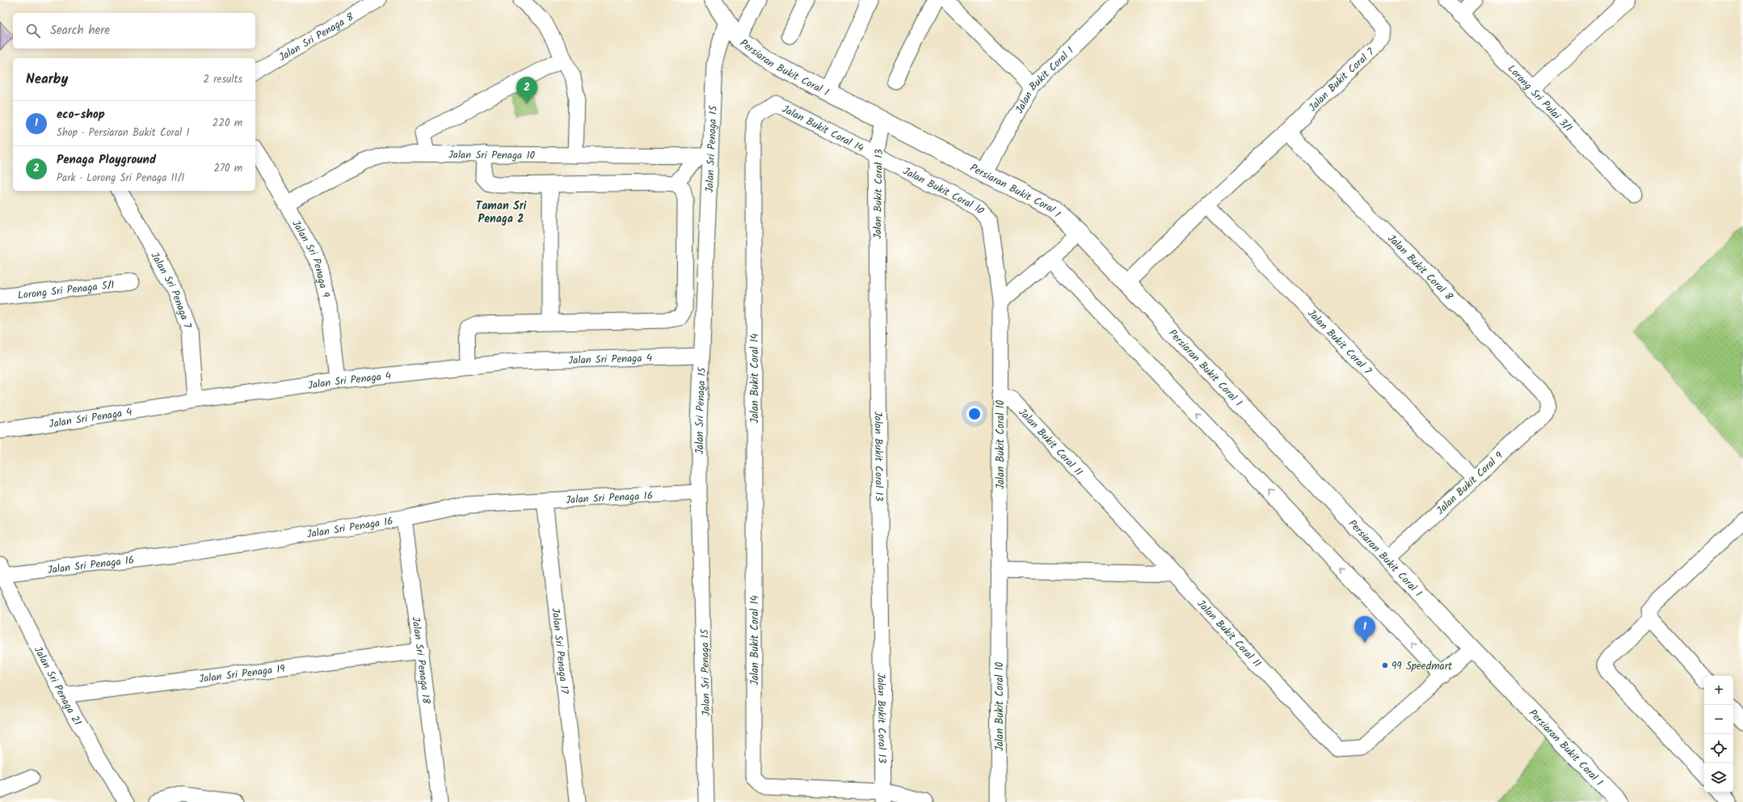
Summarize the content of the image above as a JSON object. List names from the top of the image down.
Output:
{
  "streets": {
    "street": [
      "Jalan Sri Penaga 8",
      "Persiaran Bukit Coral 1",
      "Jalan Bukit Coral 7",
      "Jalan Bukit Coral 1",
      "Lorong Sri Pulai 3/1",
      "Jalan Bukit Coral 14",
      "Jalan Sri Penaga 15",
      "Jalan Sri Penaga 10",
      "Jalan Bukit Coral 10",
      "Jalan Bukit Coral 13",
      "Jalan Sri Penaga 9",
      "Jalan Bukit Coral 8",
      "Lorong Sri Penaga 5/1",
      "Jalan Sri Penaga 7",
      "Jalan Sri Penaga 4",
      "Jalan Bukit Coral 11",
      "Jalan Bukit Coral 9",
      "Jalan Sri Penaga 16",
      "Jalan Sri Penaga 17",
      "Jalan Sri Penaga 18",
      "Jalan Sri Penaga 19",
      "Jalan Sri Penaga 21"
    ]
  },
  "crossings": [
    ["Persiaran Bukit Coral 1", "Jalan Bukit Coral 7"],
    ["Persiaran Bukit Coral 1", "Jalan Bukit Coral 1"],
    ["Persiaran Bukit Coral 1", "Jalan Sri Penaga 15"],
    ["Persiaran Bukit Coral 1", "Jalan Bukit Coral 13"],
    ["Persiaran Bukit Coral 1", "Jalan Bukit Coral 11"],
    ["Persiaran Bukit Coral 1", "Jalan Bukit Coral 9"],
    ["Jalan Bukit Coral 7", "Jalan Bukit Coral 8"],
    ["Jalan Bukit Coral 7", "Jalan Bukit Coral 9"],
    ["Jalan Bukit Coral 14", "Jalan Bukit Coral 10"],
    ["Jalan Bukit Coral 14", "Jalan Bukit Coral 13"],
    ["Jalan Sri Penaga 15", "Jalan Sri Penaga 10"],
    ["Jalan Sri Penaga 15", "Jalan Sri Penaga 4"],
    ["Jalan Sri Penaga 15", "Jalan Sri Penaga 16"],
    ["Jalan Sri Penaga 10", "Jalan Sri Penaga 9"],
    ["Jalan Bukit Coral 10", "Jalan Bukit Coral 13"],
    ["Jalan Bukit Coral 10", "Jalan Bukit Coral 11"],
    ["Jalan Sri Penaga 9", "Jalan Sri Penaga 4"],
    ["Jalan Bukit Coral 8", "Jalan Bukit Coral 9"],
    ["Jalan Sri Penaga 7", "Jalan Sri Penaga 4"],
    ["Jalan Sri Penaga 16", "Jalan Sri Penaga 17"],
    ["Jalan Sri Penaga 16", "Jalan Sri Penaga 18"],
    ["Jalan Sri Penaga 16", "Jalan Sri Penaga 21"],
    ["Jalan Sri Penaga 18", "Jalan Sri Penaga 19"],
    ["Jalan Sri Penaga 19", "Jalan Sri Penaga 21"]
  ],
  "districts": ["Taman Sri Penaga 2"],
  "places": ["99 Speedmart"],
  "page": {
    "search": "Search here",
    "heading": ["Nearby", "2 results"],
    "pins": ["2", "1"],
    "list": [
      {
        "mark": "1",
        "name": "eco-shop",
        "note": "Shop · Persiaran Bukit Coral 1",
        "value": "220 m"
      },
      {
        "mark": "2",
        "name": "Penaga Playground",
        "note": "Park · Lorong Sri Penaga 11/1",
        "value": "270 m"
      }
    ],
    "map_buttons": ["+", "−"]
  }
}
